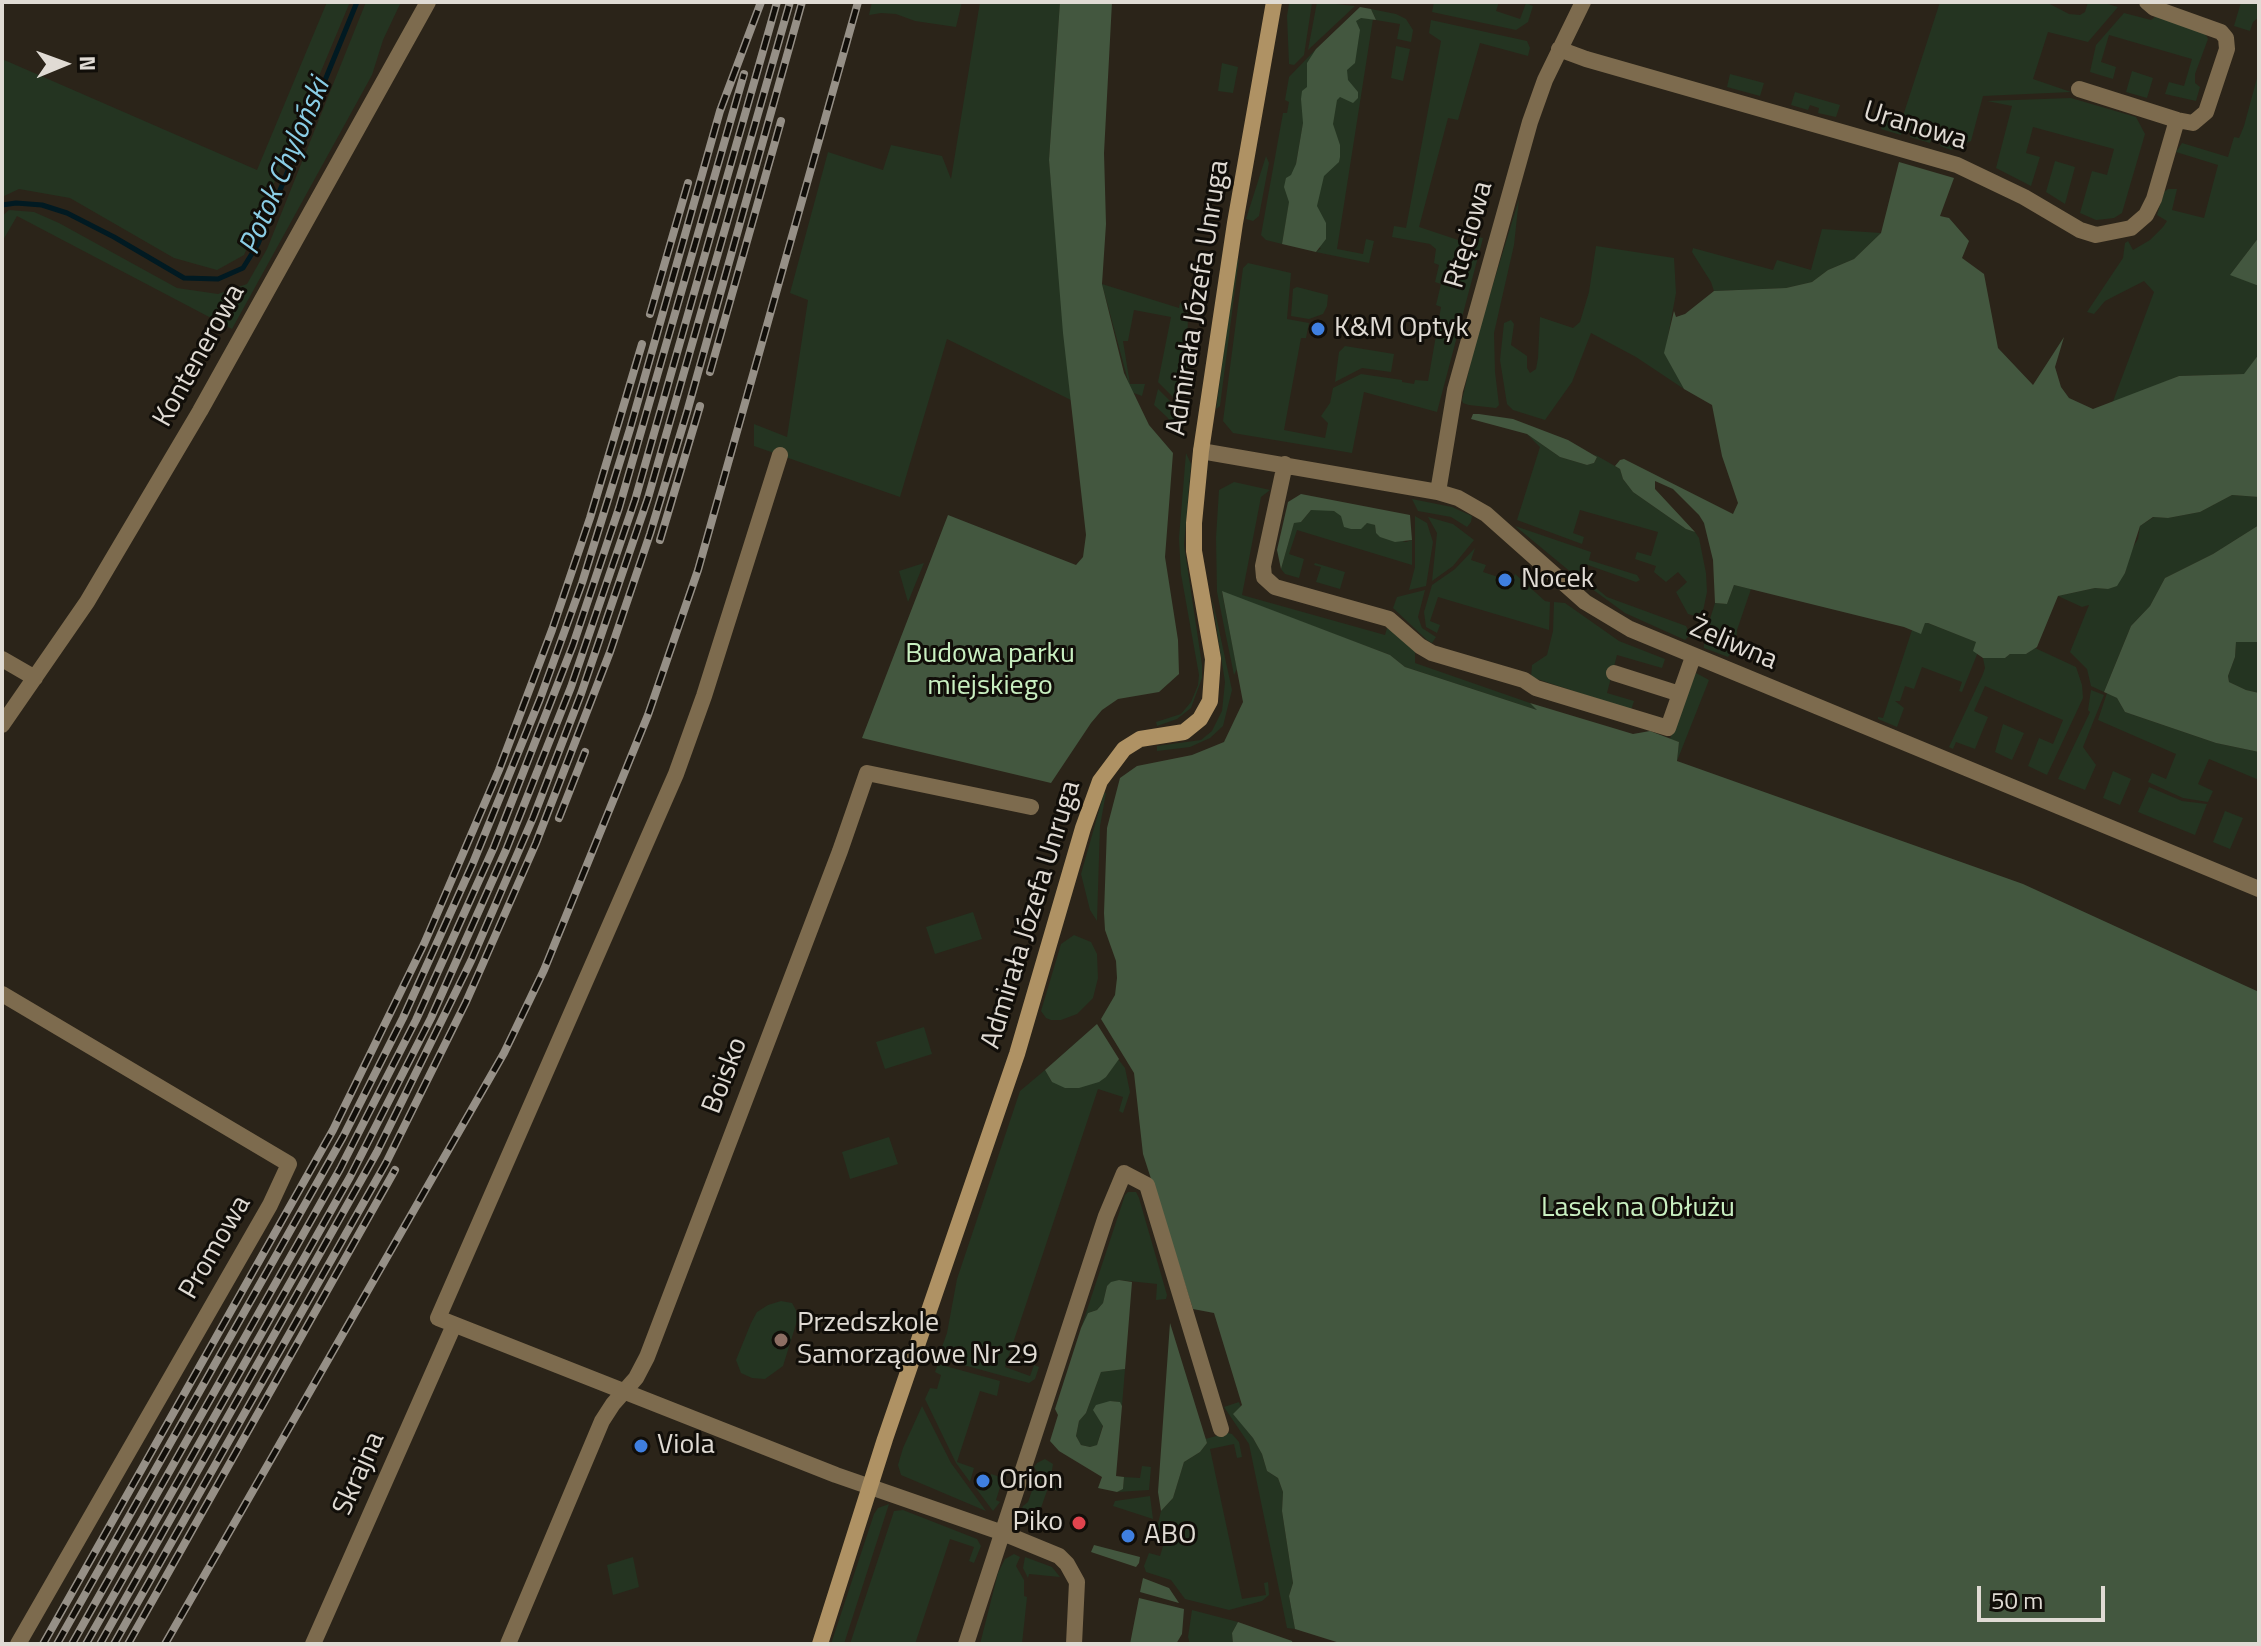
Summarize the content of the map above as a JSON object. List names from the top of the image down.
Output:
{
  "streets": {
    "street": [
      "Uranowa",
      "Rtęciowa",
      "Admirała Józefa Unruga",
      "Kontenerowa",
      "Żeliwna",
      "Boisko",
      "Promowa",
      "Skrajna"
    ]
  },
  "crossings": [
    ["Uranowa", "Rtęciowa"],
    ["Rtęciowa", "Żeliwna"],
    ["Admirała Józefa Unruga", "Żeliwna"]
  ],
  "water": ["Potok Chyloński"],
  "parks": ["Budowa parku miejskiego", "Lasek na Obłużu"],
  "places": [
    "K&M Optyk",
    "Nocek",
    "Przedszkole Samorządowe Nr 29",
    "Viola",
    "Orion",
    "Piko",
    "ABO"
  ],
  "scale_bar": "50 m",
  "north": "right"
}
